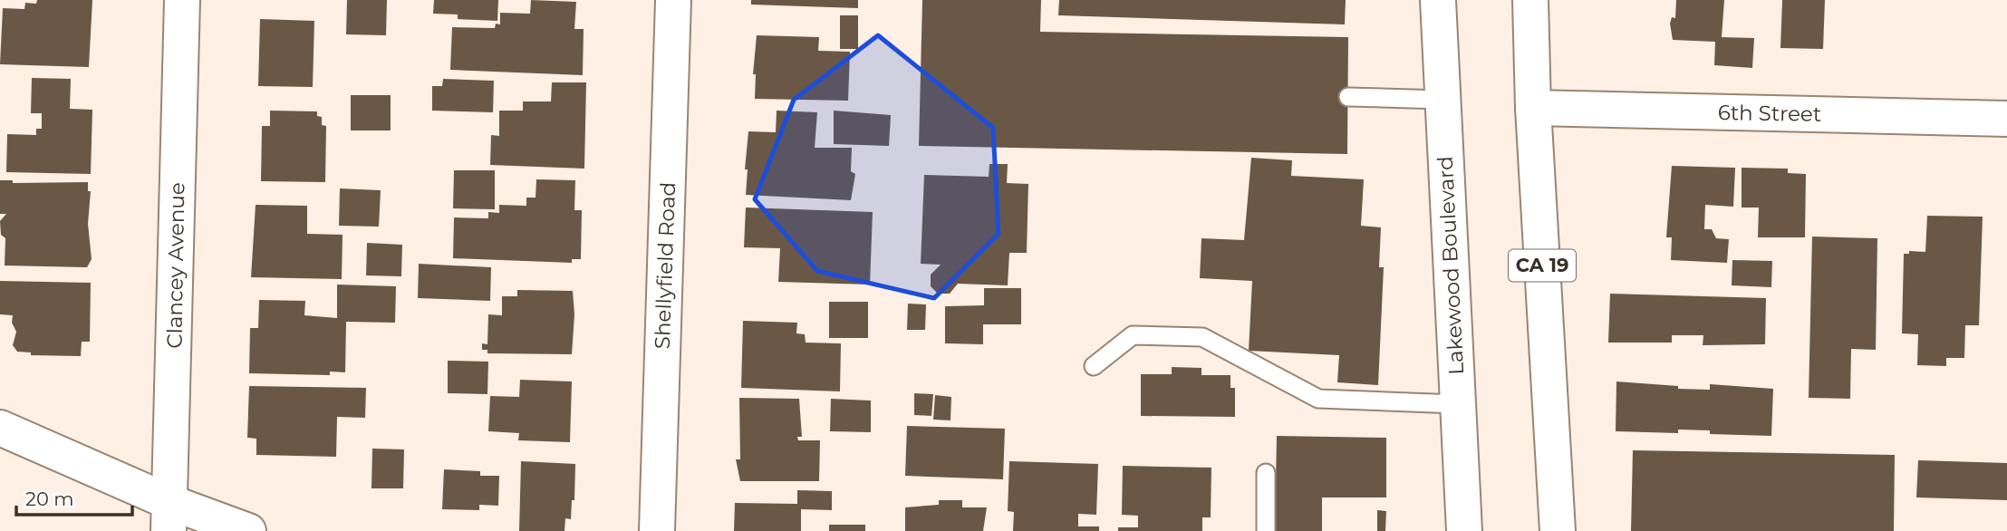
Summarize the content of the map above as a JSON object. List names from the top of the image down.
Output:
{
  "streets": {
    "street": [
      "6th Street",
      "Clancey Avenue",
      "Shellyfield Road",
      "Lakewood Boulevard",
      "CA 19"
    ]
  },
  "crossings": [
    ["6th Street", "CA 19"]
  ],
  "scale_bar": "20 m"
}
